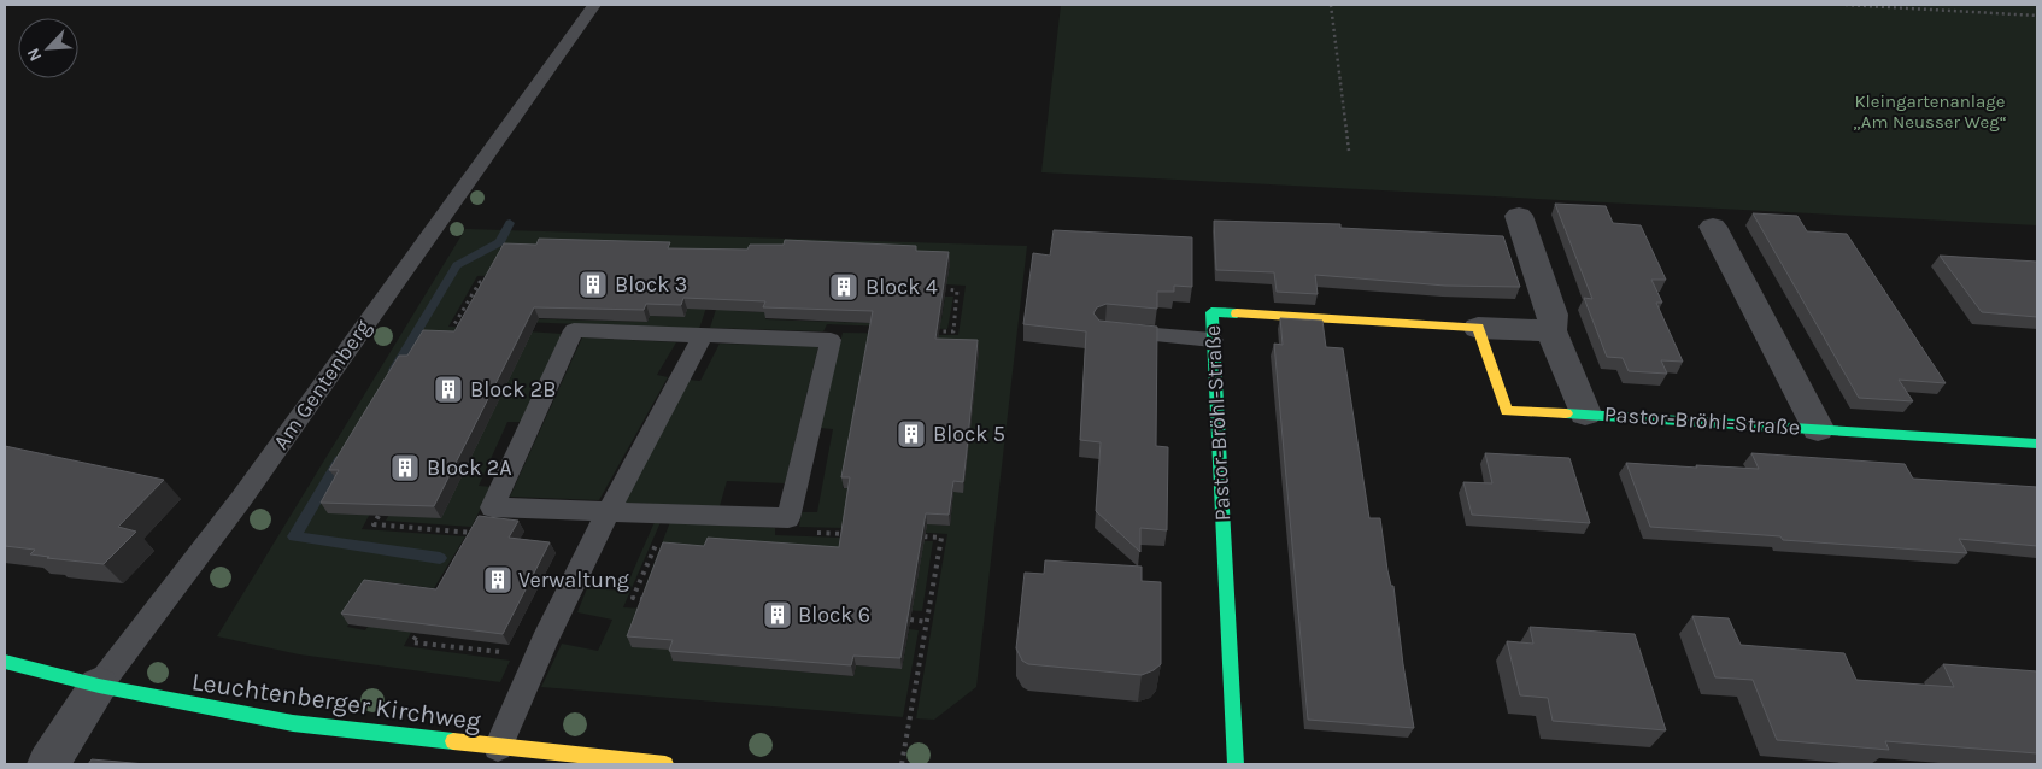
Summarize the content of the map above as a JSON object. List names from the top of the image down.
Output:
{
  "streets": {
    "street": ["Am Gentenberg", "Pastor-Bröhl-Straße", "Leuchtenberger Kirchweg"]
  },
  "crossings": [
    ["Am Gentenberg", "Leuchtenberger Kirchweg"]
  ],
  "parks": ["Kleingartenanlage „Am Neusser Weg“"],
  "places": {
    "building": [
      "Block 3",
      "Block 4",
      "Block 2B",
      "Block 5",
      "Block 2A",
      "Verwaltung",
      "Block 6"
    ]
  },
  "north": "bottom left"
}
